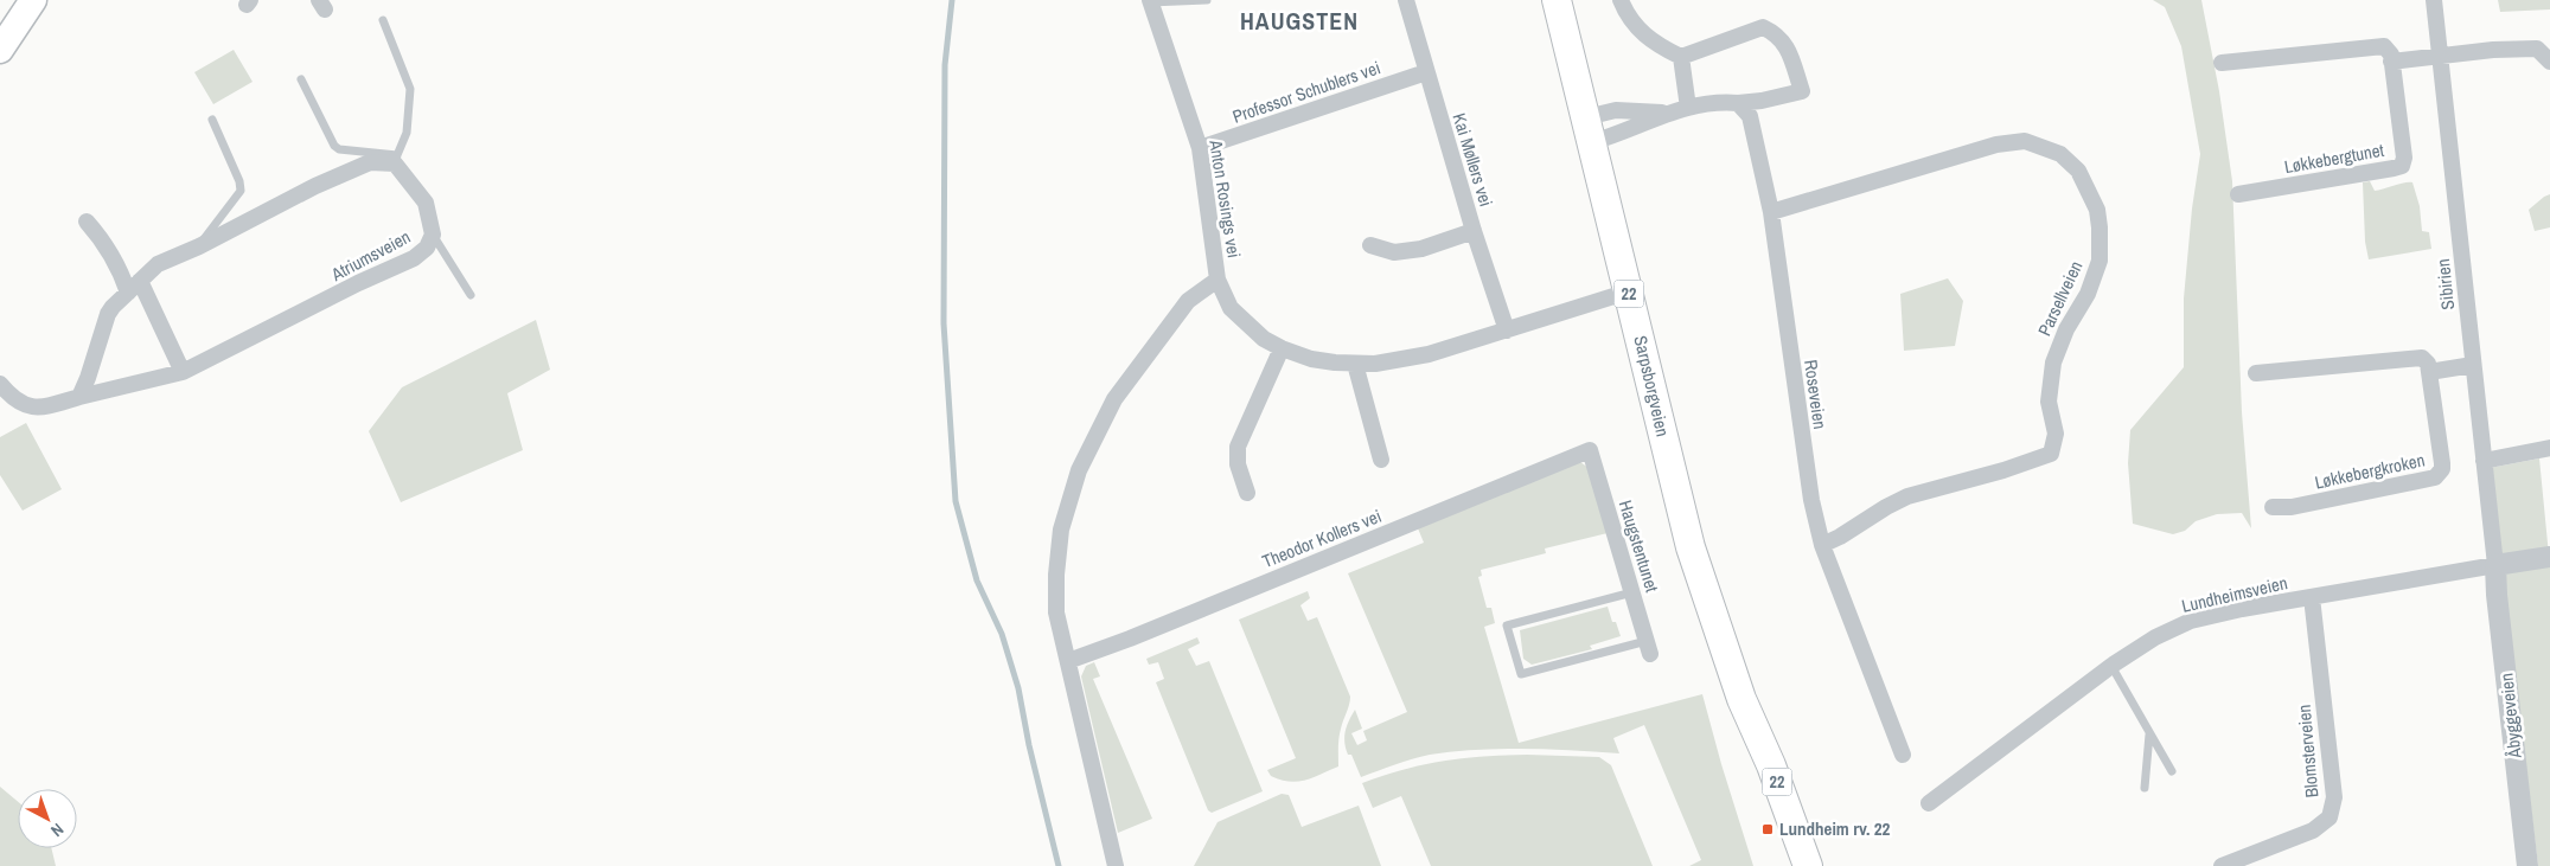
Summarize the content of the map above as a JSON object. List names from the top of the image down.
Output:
{
  "streets": {
    "highway": ["22", "Sarpsborgveien"],
    "street": [
      "Professor Schublers vei",
      "Løkkebergtunet",
      "Kai Møllers vei",
      "Anton Rosings vei",
      "Atriumsveien",
      "Sibirien",
      "Parsellveien",
      "Roseveien",
      "Løkkebergkroken",
      "Theodor Kollers vei",
      "Haugstentunet",
      "Lundheimsveien",
      "Åbyggeveien",
      "Blomsterveien"
    ]
  },
  "crossings": [
    ["Professor Schublers vei", "Kai Møllers vei"],
    ["Professor Schublers vei", "Anton Rosings vei"],
    ["Kai Møllers vei", "Anton Rosings vei"],
    ["Anton Rosings vei", "Sarpsborgveien"],
    ["Sibirien", "Lundheimsveien"],
    ["Sibirien", "Åbyggeveien"],
    ["Parsellveien", "Roseveien"],
    ["Theodor Kollers vei", "Haugstentunet"],
    ["Lundheimsveien", "Åbyggeveien"],
    ["Lundheimsveien", "Blomsterveien"]
  ],
  "districts": ["HAUGSTEN"],
  "places": {
    "transit": ["Lundheim rv. 22"]
  },
  "north": "bottom right"
}
